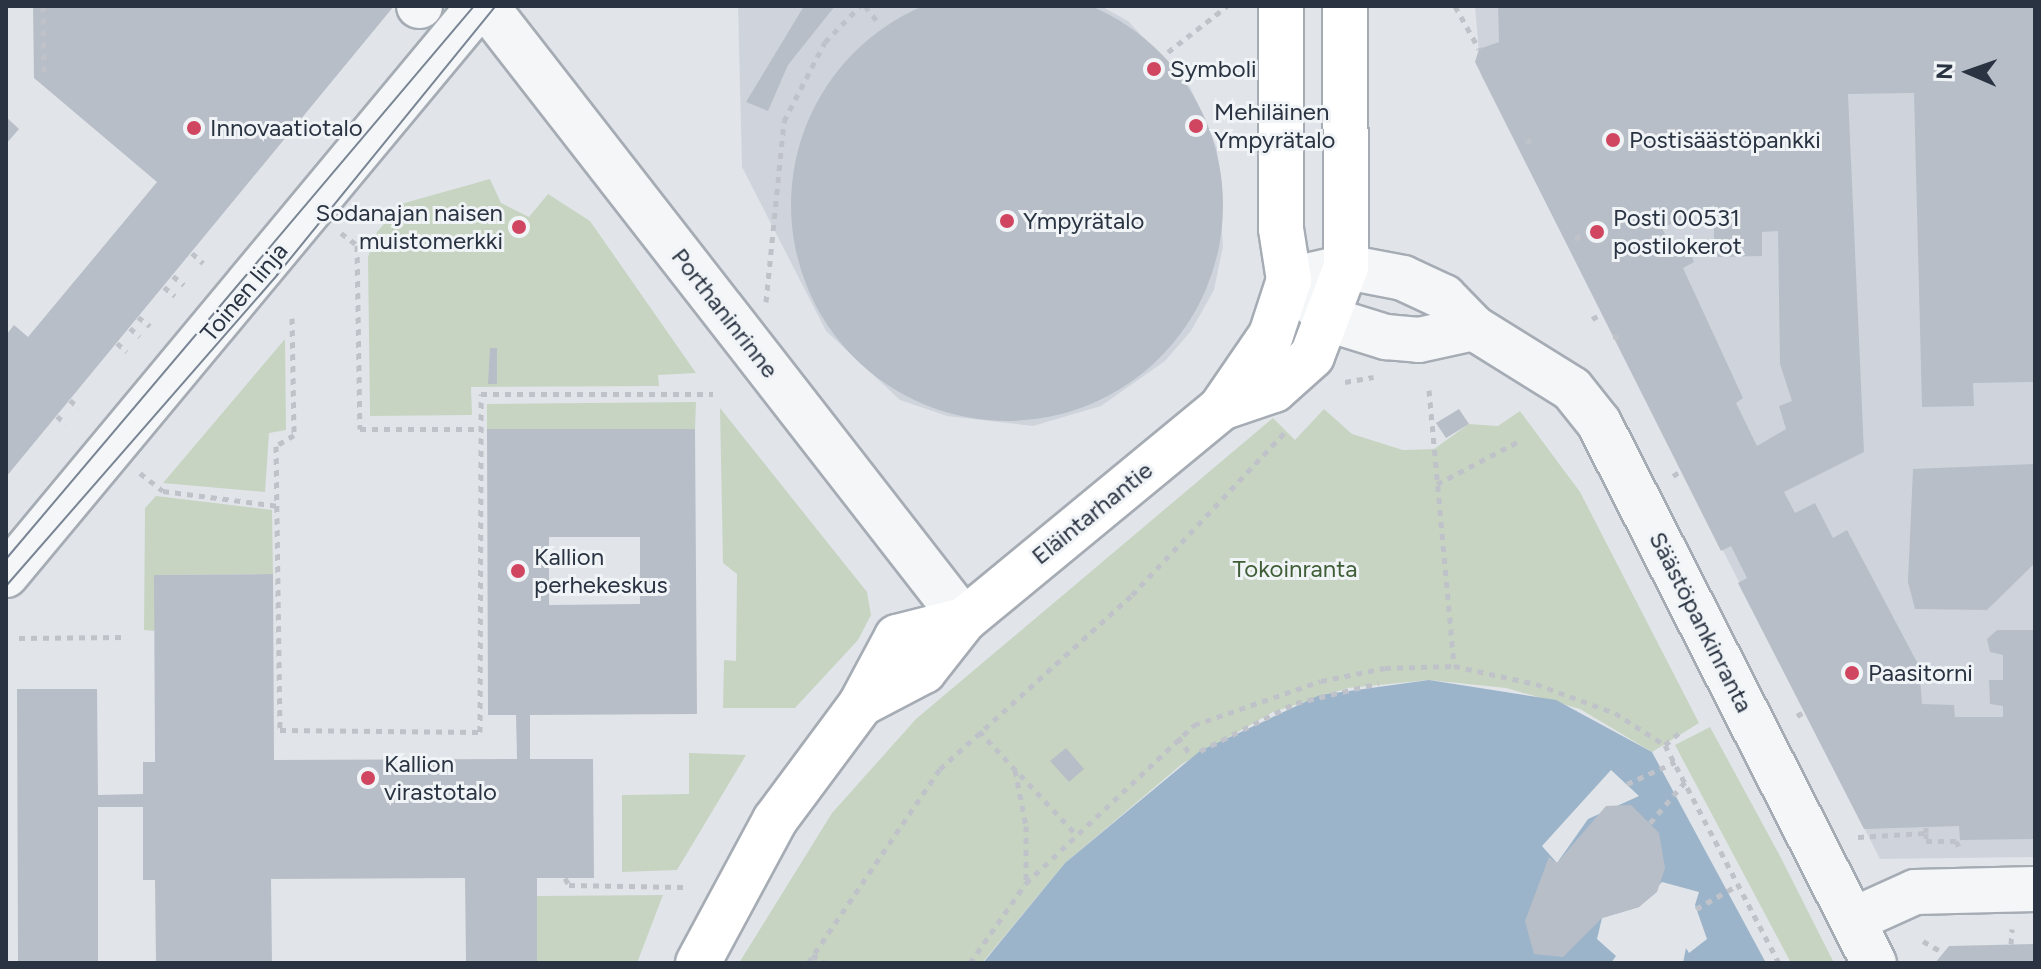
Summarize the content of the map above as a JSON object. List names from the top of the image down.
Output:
{
  "streets": {
    "main road": ["Eläintarhantie"],
    "street": ["Toinen linja", "Porthaninrinne", "Säästöpankinranta"]
  },
  "crossings": [
    ["Porthaninrinne", "Eläintarhantie"],
    ["Eläintarhantie", "Säästöpankinranta"]
  ],
  "parks": ["Tokoinranta"],
  "places": [
    "Symboli",
    "Mehiläinen Ympyrätalo",
    "Innovaatiotalo",
    "Postisäästöpankki",
    "Ympyrätalo",
    "Sodanajan naisen muistomerkki",
    "Posti 00531 postilokerot",
    "Kallion perhekeskus",
    "Paasitorni",
    "Kallion virastotalo"
  ],
  "north": "left"
}
